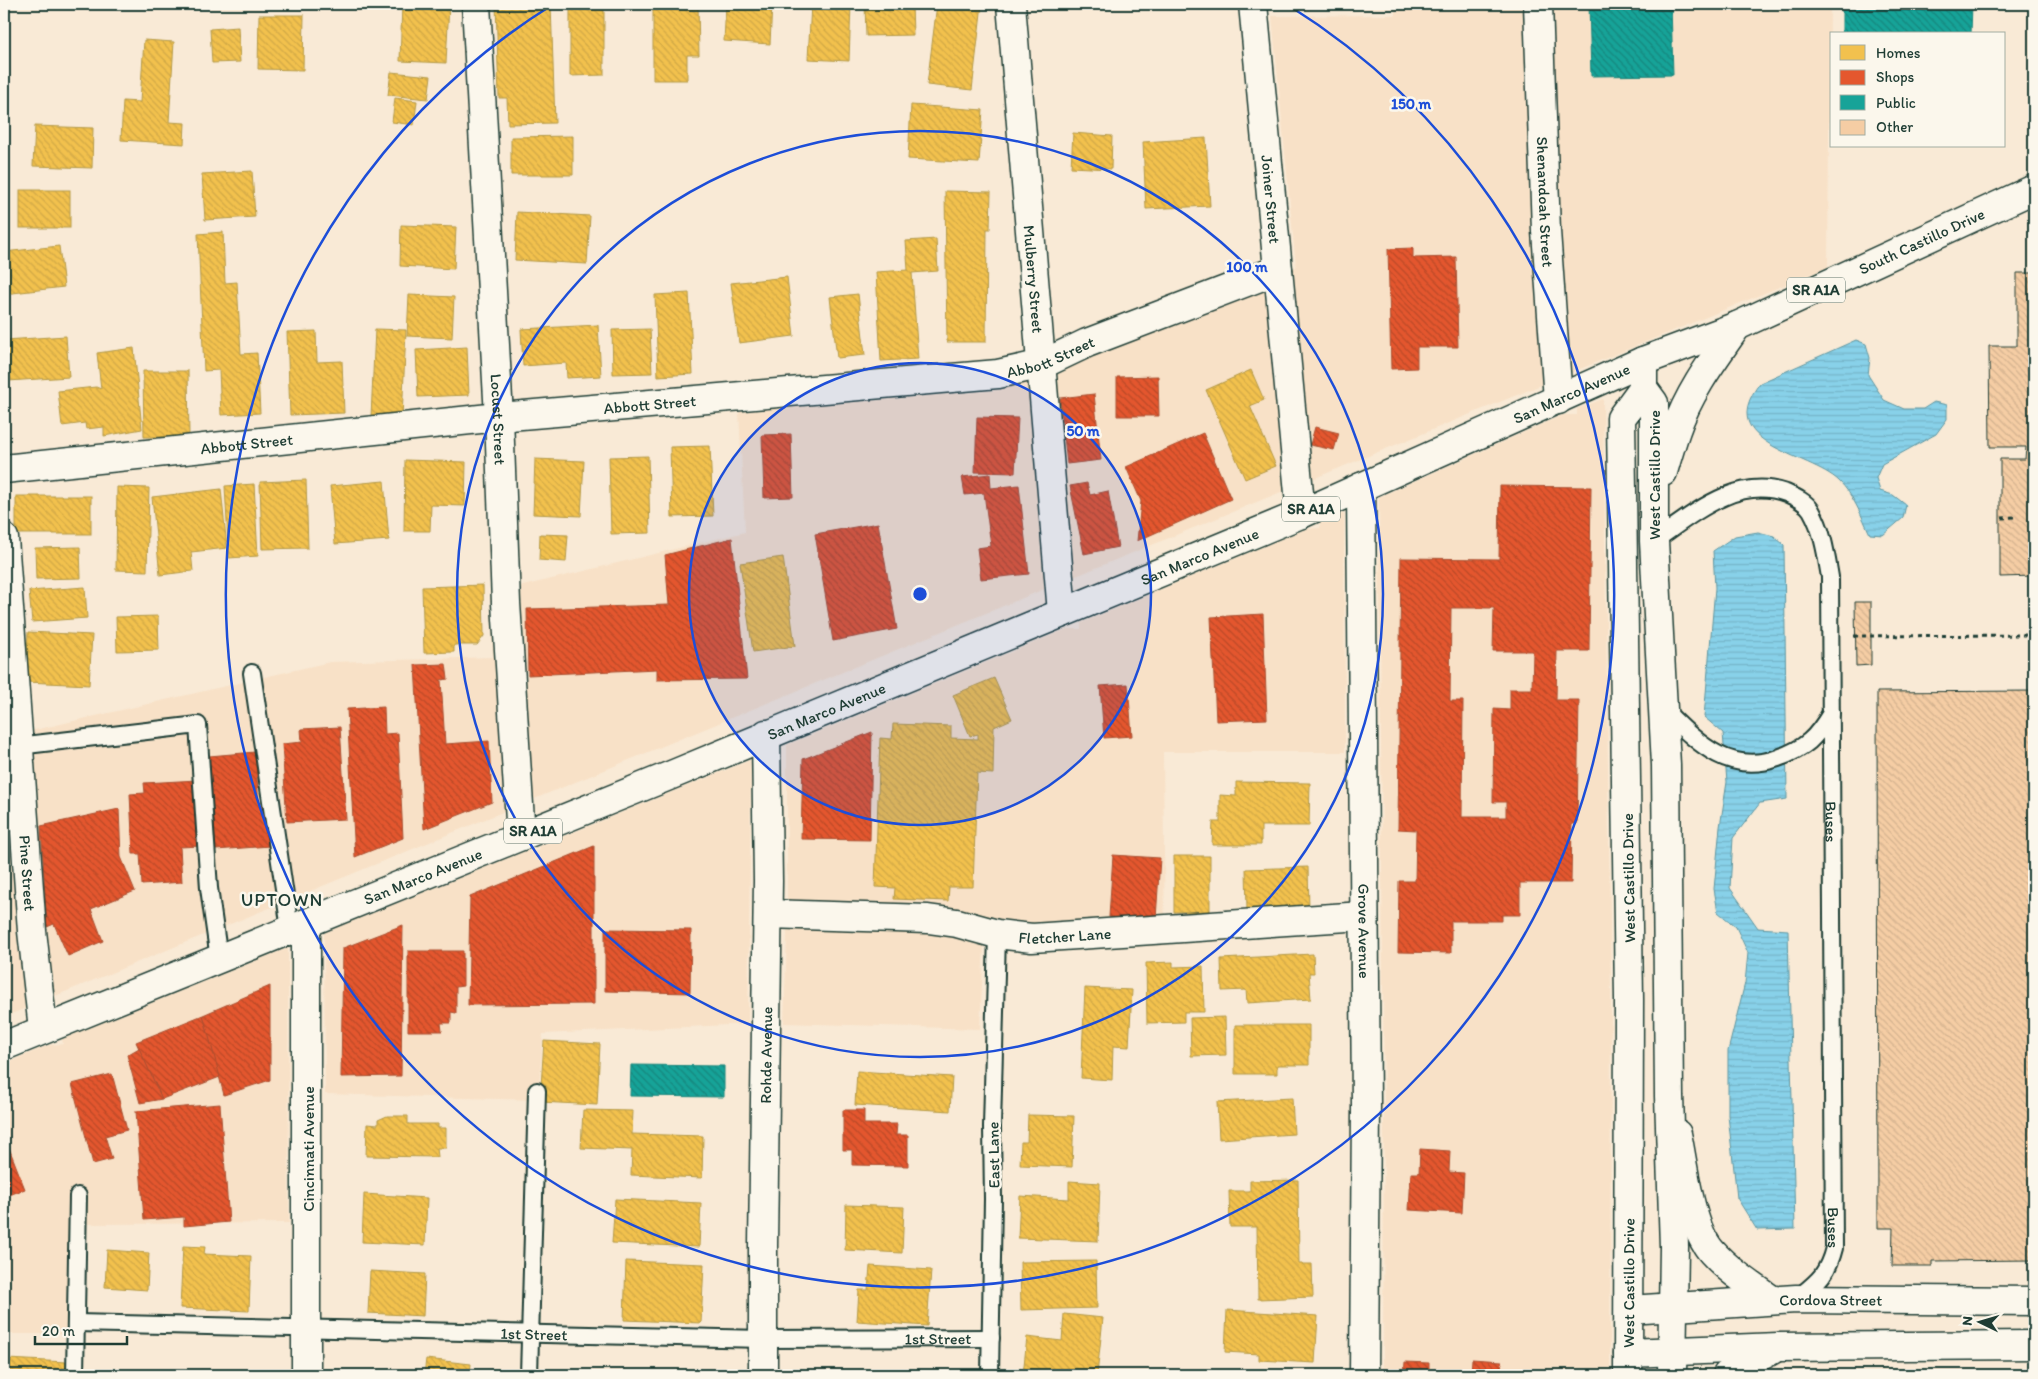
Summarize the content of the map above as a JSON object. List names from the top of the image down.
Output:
{
  "streets": {
    "street": [
      "Joiner Street",
      "Shenandoah Street",
      "South Castillo Drive",
      "Mulberry Street",
      "SR A1A",
      "Abbott Street",
      "San Marco Avenue",
      "Locust Street",
      "West Castillo Drive",
      "Pine Street",
      "Grove Avenue",
      "Fletcher Lane",
      "Rohde Avenue",
      "Cincinnati Avenue",
      "Cordova Street"
    ],
    "lane": ["Buses", "East Lane", "1st Street"]
  },
  "crossings": [
    ["Joiner Street", "Abbott Street"],
    ["Joiner Street", "San Marco Avenue"],
    ["Shenandoah Street", "San Marco Avenue"],
    ["South Castillo Drive", "San Marco Avenue"],
    ["South Castillo Drive", "West Castillo Drive"],
    ["Mulberry Street", "Abbott Street"],
    ["Mulberry Street", "San Marco Avenue"],
    ["Abbott Street", "Locust Street"],
    ["San Marco Avenue", "Locust Street"],
    ["San Marco Avenue", "West Castillo Drive"],
    ["San Marco Avenue", "Pine Street"],
    ["San Marco Avenue", "Grove Avenue"],
    ["San Marco Avenue", "Rohde Avenue"],
    ["San Marco Avenue", "Cincinnati Avenue"],
    ["West Castillo Drive", "Buses"],
    ["West Castillo Drive", "Cordova Street"],
    ["Buses", "Cordova Street"],
    ["Grove Avenue", "Fletcher Lane"],
    ["Fletcher Lane", "Rohde Avenue"],
    ["Fletcher Lane", "East Lane"],
    ["Rohde Avenue", "1st Street"],
    ["Cincinnati Avenue", "1st Street"],
    ["East Lane", "1st Street"]
  ],
  "districts": ["UPTOWN"],
  "legend": [
    "Homes",
    "Shops",
    "Public",
    "Other"
  ],
  "scale_bar": "20 m",
  "north": "left",
  "rings": ["150 m", "100 m", "50 m"]
}
